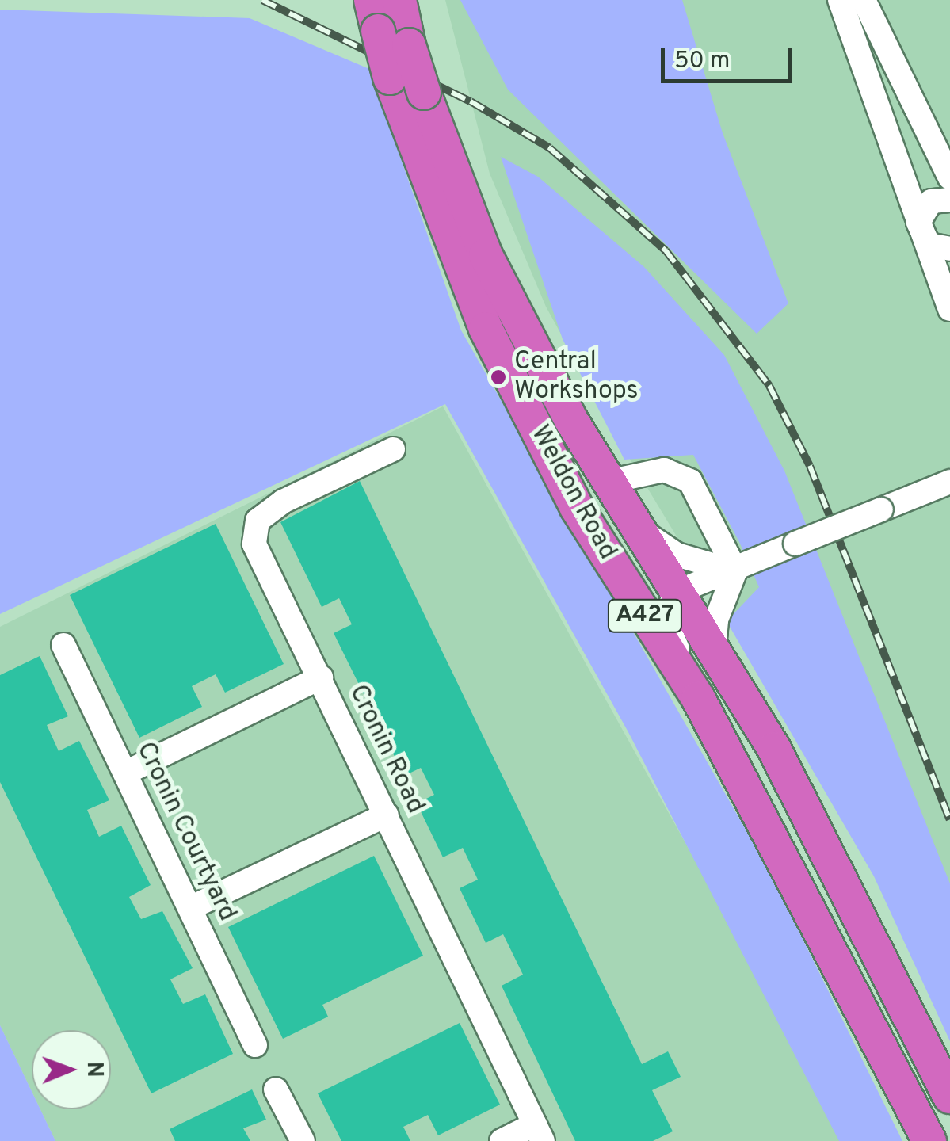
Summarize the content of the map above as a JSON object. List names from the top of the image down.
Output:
{
  "streets": {
    "highway": ["Weldon Road", "A427"],
    "street": ["Cronin Road", "Cronin Courtyard"]
  },
  "places": ["Central Workshops"],
  "scale_bar": "50 m",
  "north": "right"
}
